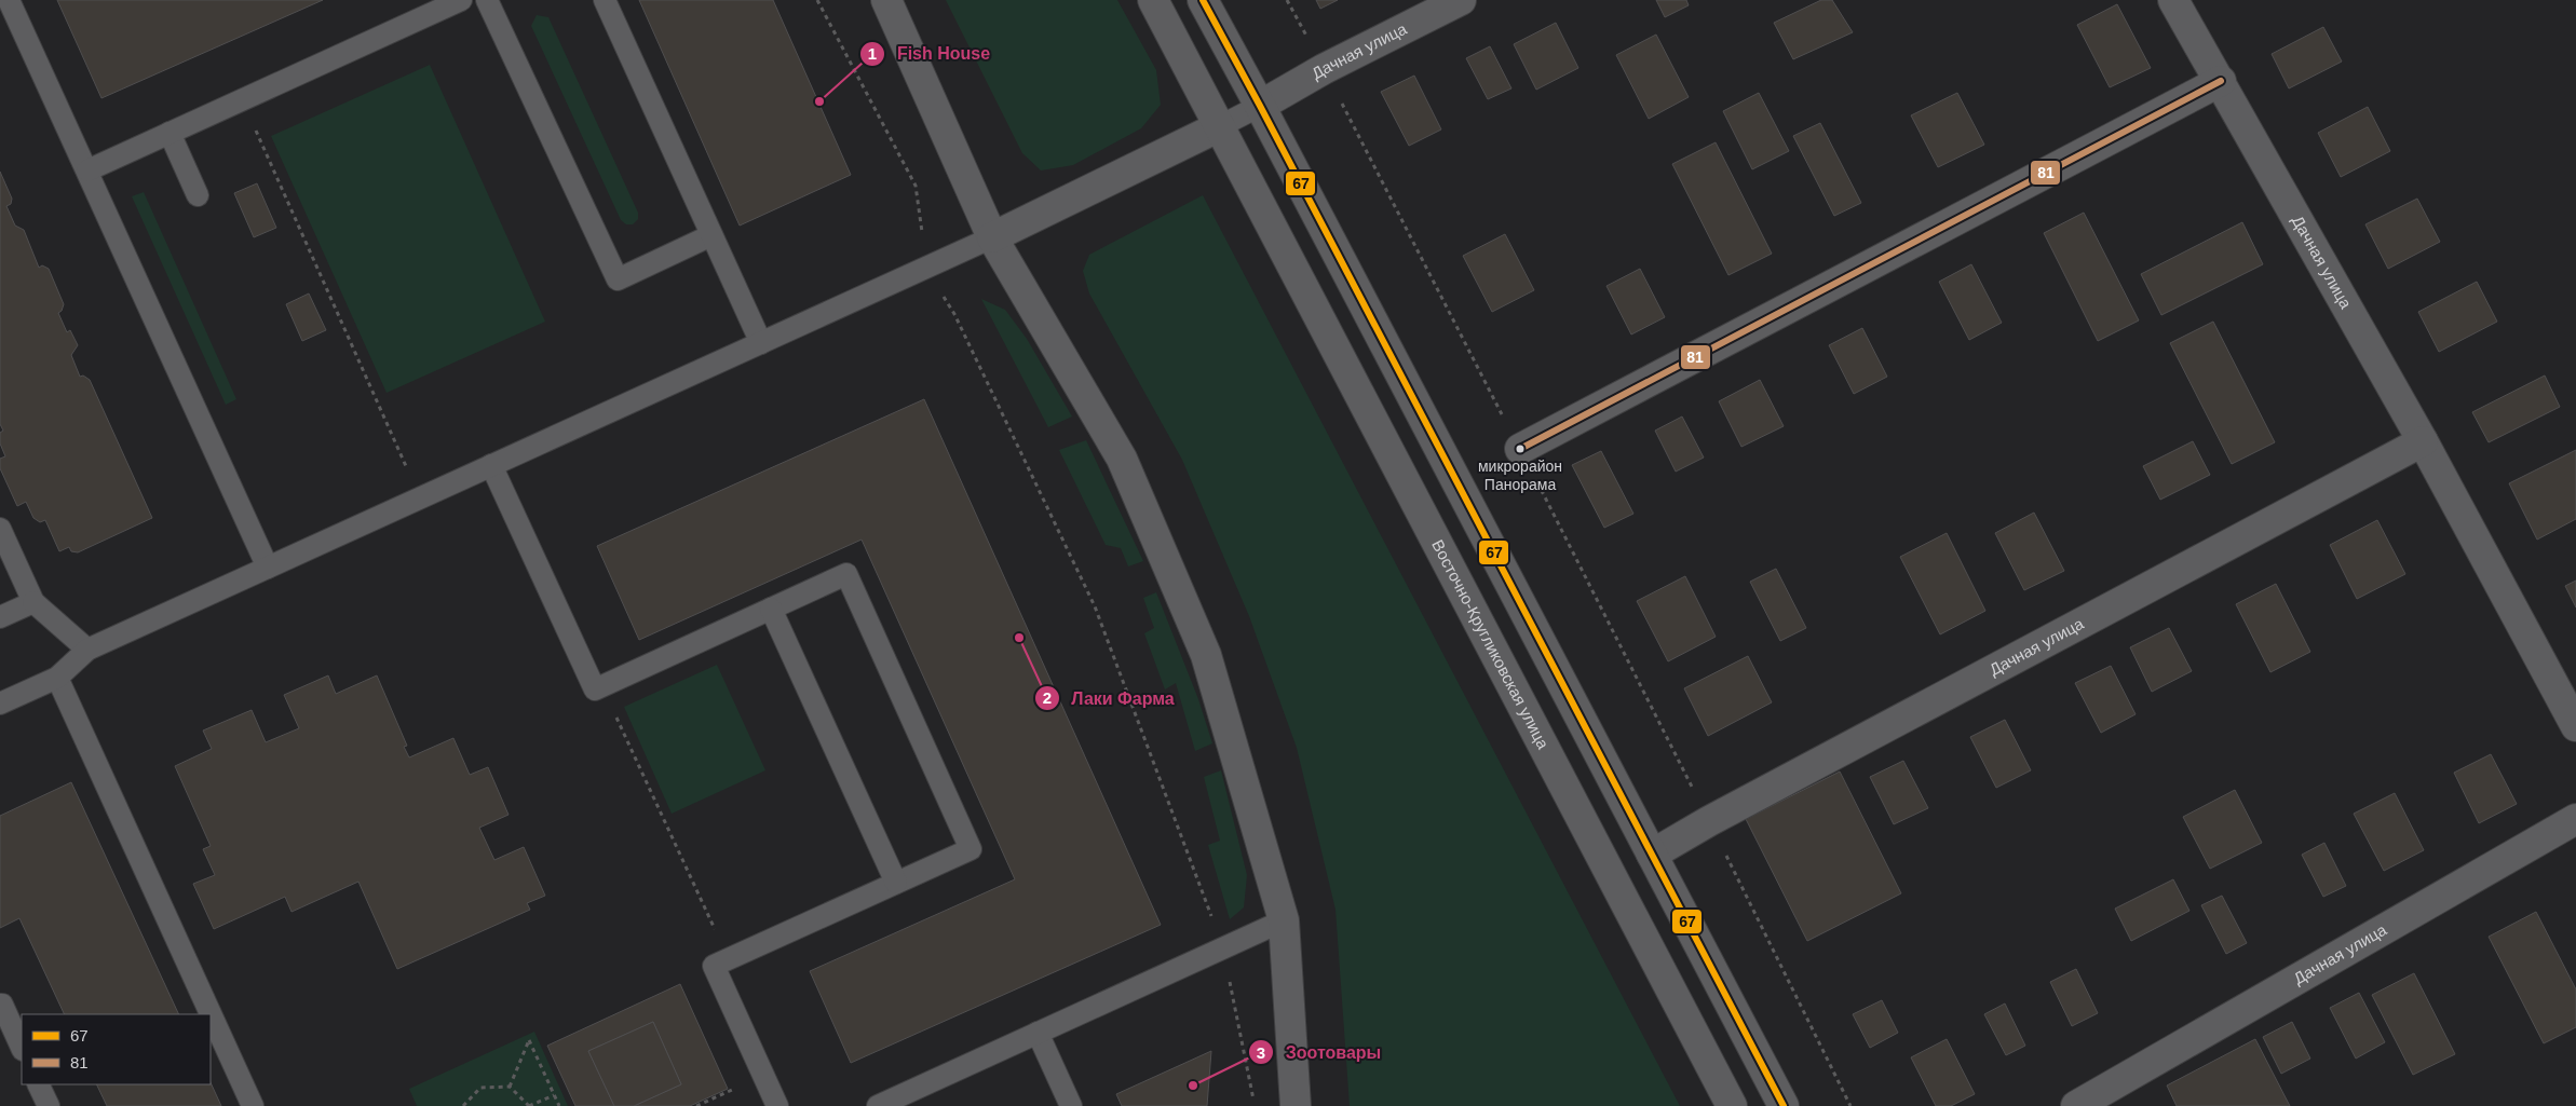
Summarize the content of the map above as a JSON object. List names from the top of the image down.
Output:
{
  "streets": {
    "street": ["Дачная улица", "Восточно-Кругликовская улица"]
  },
  "places": [
    "Fish House",
    "микрорайон Панорама",
    "Лаки Фарма",
    "Зоотовары"
  ],
  "lines": ["transit line 67", "transit line 81"],
  "legend": ["67", "81"]
}
